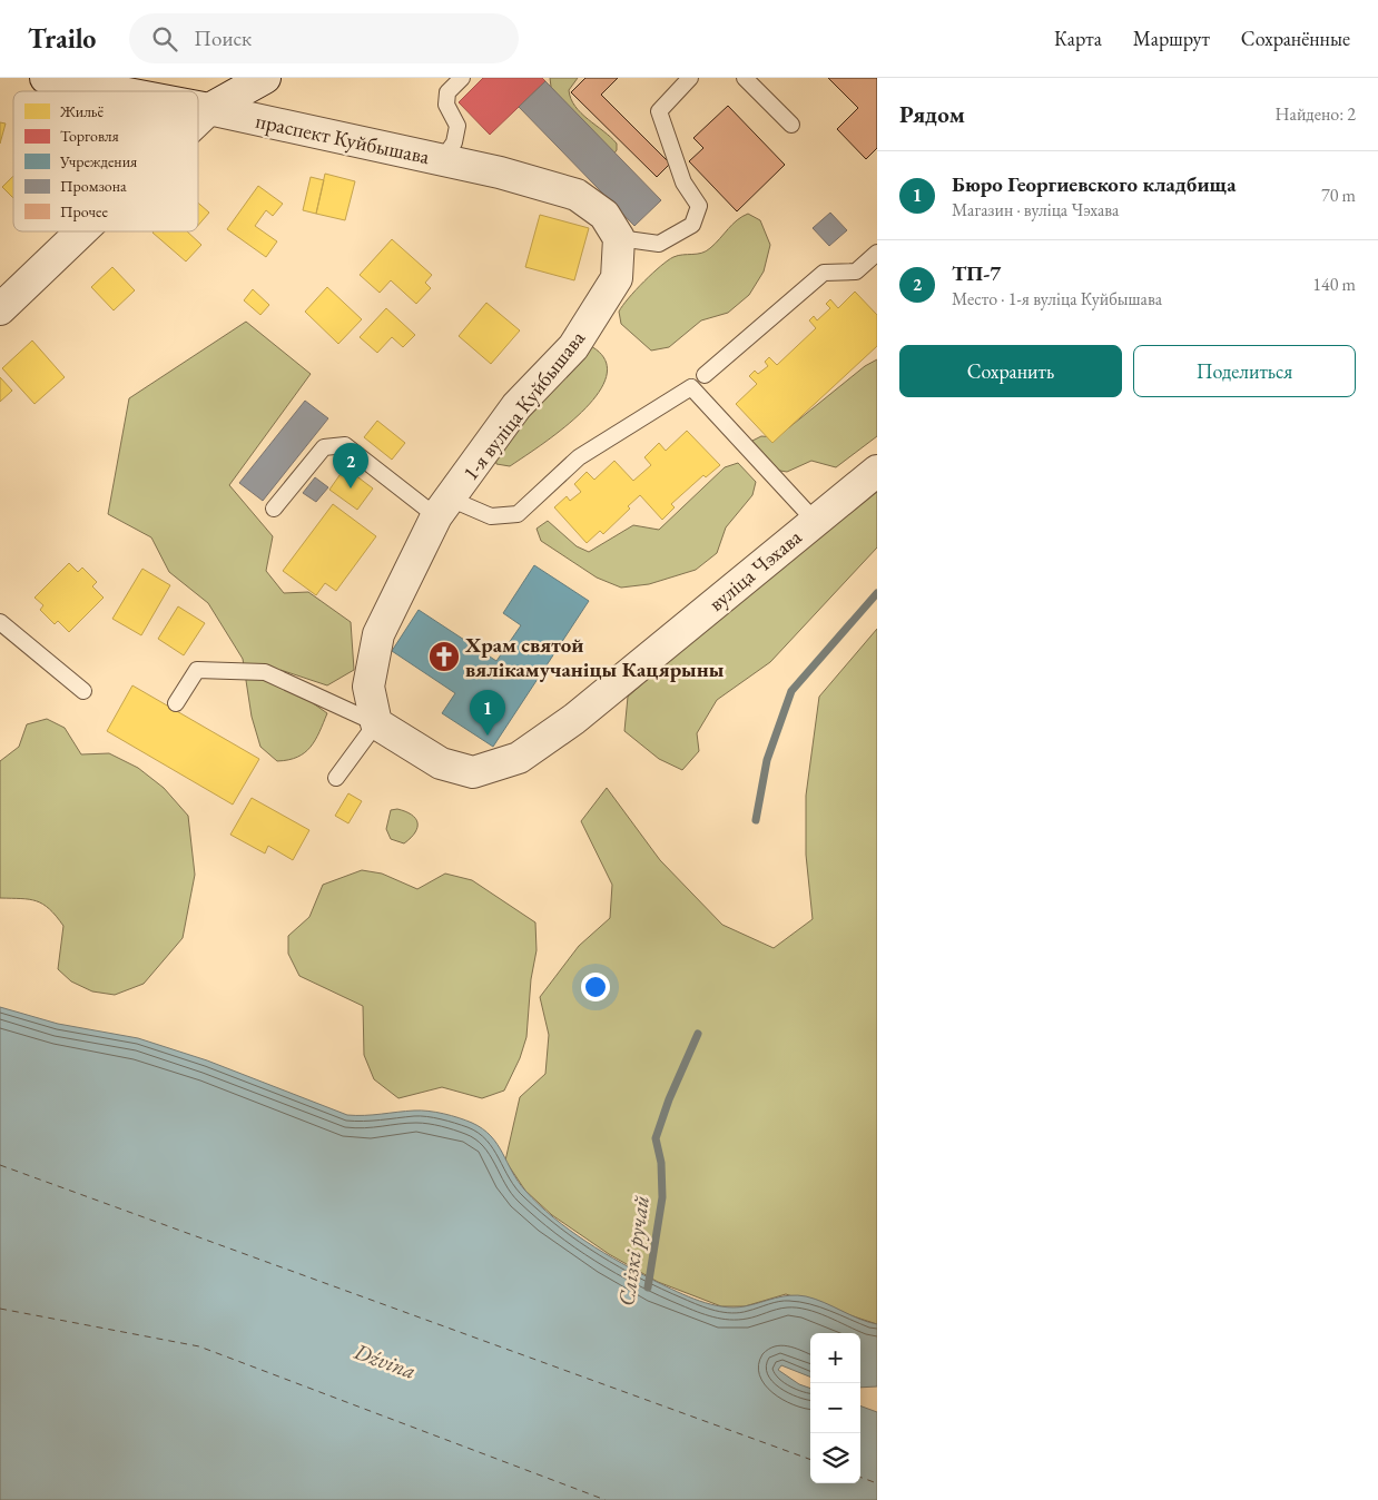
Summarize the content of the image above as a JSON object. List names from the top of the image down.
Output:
{
  "streets": {
    "street": ["праспект Куйбышава", "1-я вуліца Куйбышава", "вуліца Чэхава"]
  },
  "crossings": [
    ["праспект Куйбышава", "1-я вуліца Куйбышава"],
    ["1-я вуліца Куйбышава", "вуліца Чэхава"]
  ],
  "water": ["Слізкі ручай", "Dźvina"],
  "places": {
    "church": ["Храм святой вялікамучаніцы Кацярыны"]
  },
  "legend": [
    "Жильё",
    "Торговля",
    "Учреждения",
    "Промзона",
    "Прочее"
  ],
  "page": {
    "header": "Trailo",
    "search": "Поиск",
    "nav": ["Карта", "Маршрут", "Сохранённые"],
    "heading": ["Рядом", "Найдено: 2"],
    "list": [
      {
        "mark": "1",
        "name": "Бюро Георгиевского кладбища",
        "note": "Магазин · вуліца Чэхава",
        "value": "70 m"
      },
      {
        "mark": "2",
        "name": "ТП-7",
        "note": "Место · 1-я вуліца Куйбышава",
        "value": "140 m"
      }
    ],
    "buttons": ["Сохранить", "Поделиться"],
    "pins": ["2", "1"],
    "map_buttons": ["+", "−"]
  }
}
